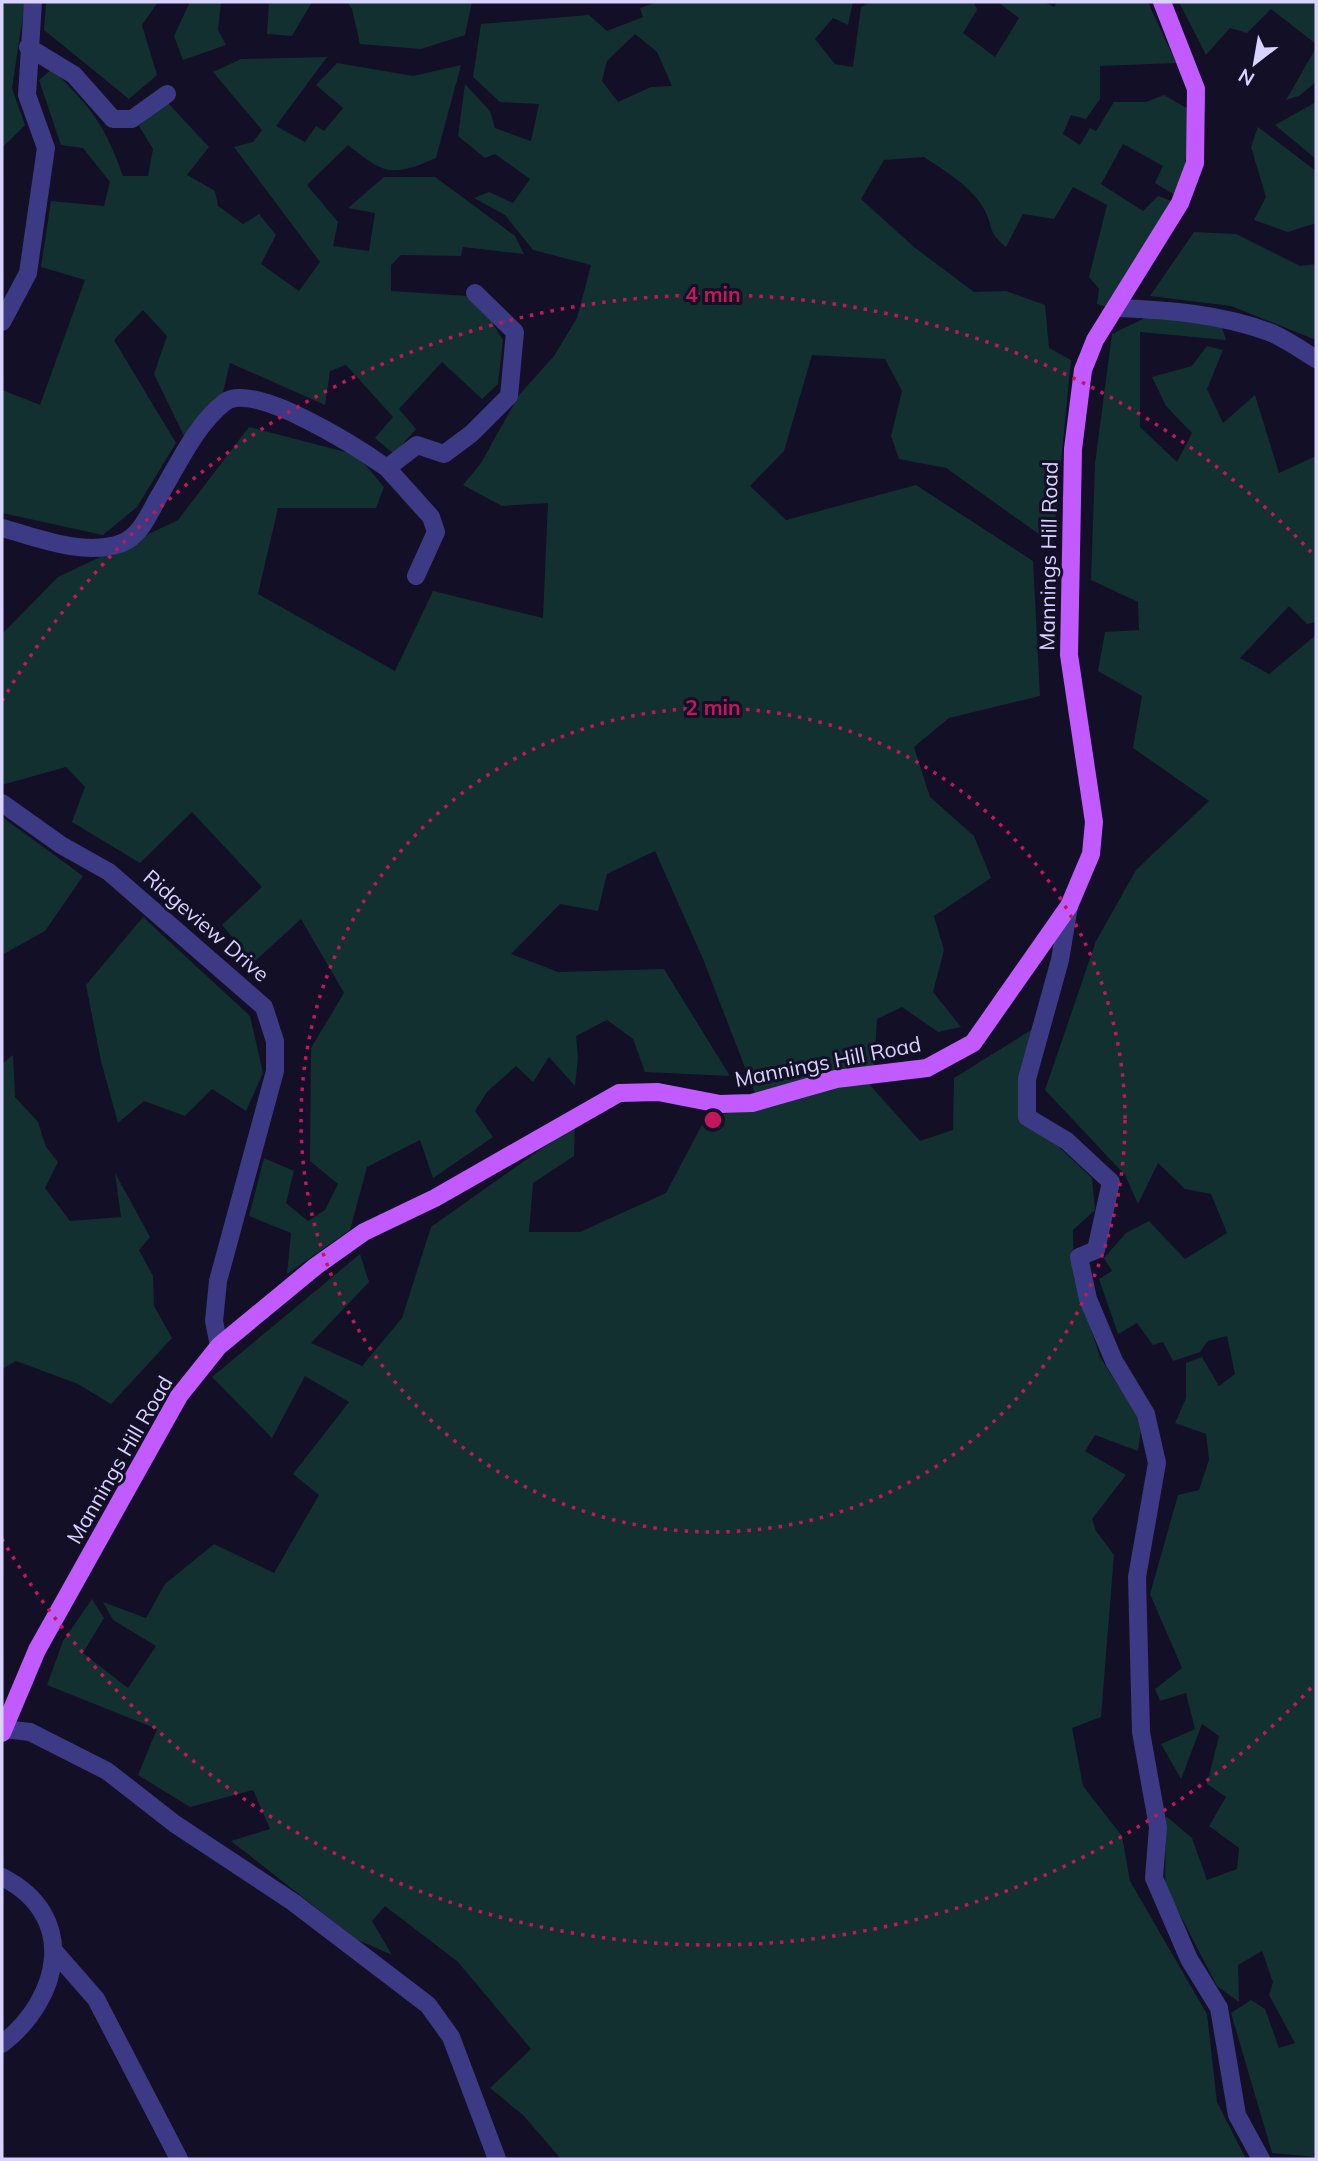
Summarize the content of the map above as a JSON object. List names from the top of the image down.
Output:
{
  "streets": {
    "main road": ["Mannings Hill Road"],
    "street": ["Ridgeview Drive"]
  },
  "crossings": [
    ["Mannings Hill Road", "Ridgeview Drive"]
  ],
  "north": "bottom left",
  "rings": ["4 min", "2 min"]
}
